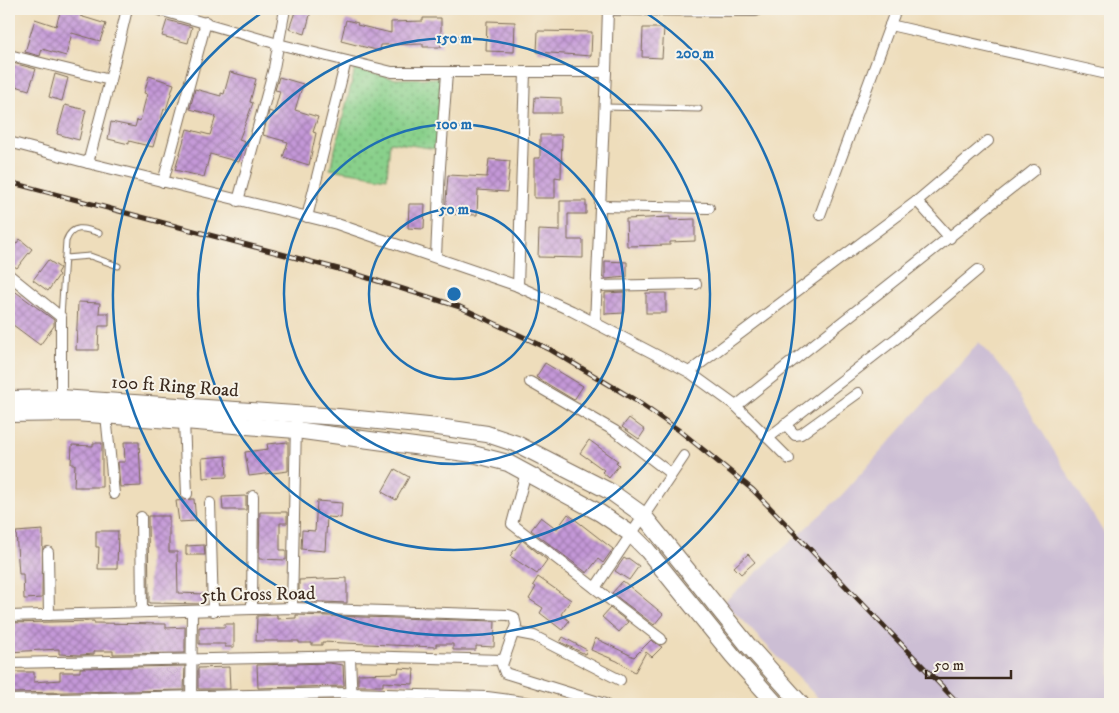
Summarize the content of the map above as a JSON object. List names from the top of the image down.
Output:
{
  "streets": {
    "main road": ["100 ft Ring Road"],
    "street": ["5th Cross Road"]
  },
  "scale_bar": "50 m",
  "rings": [
    "150 m",
    "200 m",
    "100 m",
    "50 m"
  ]
}
